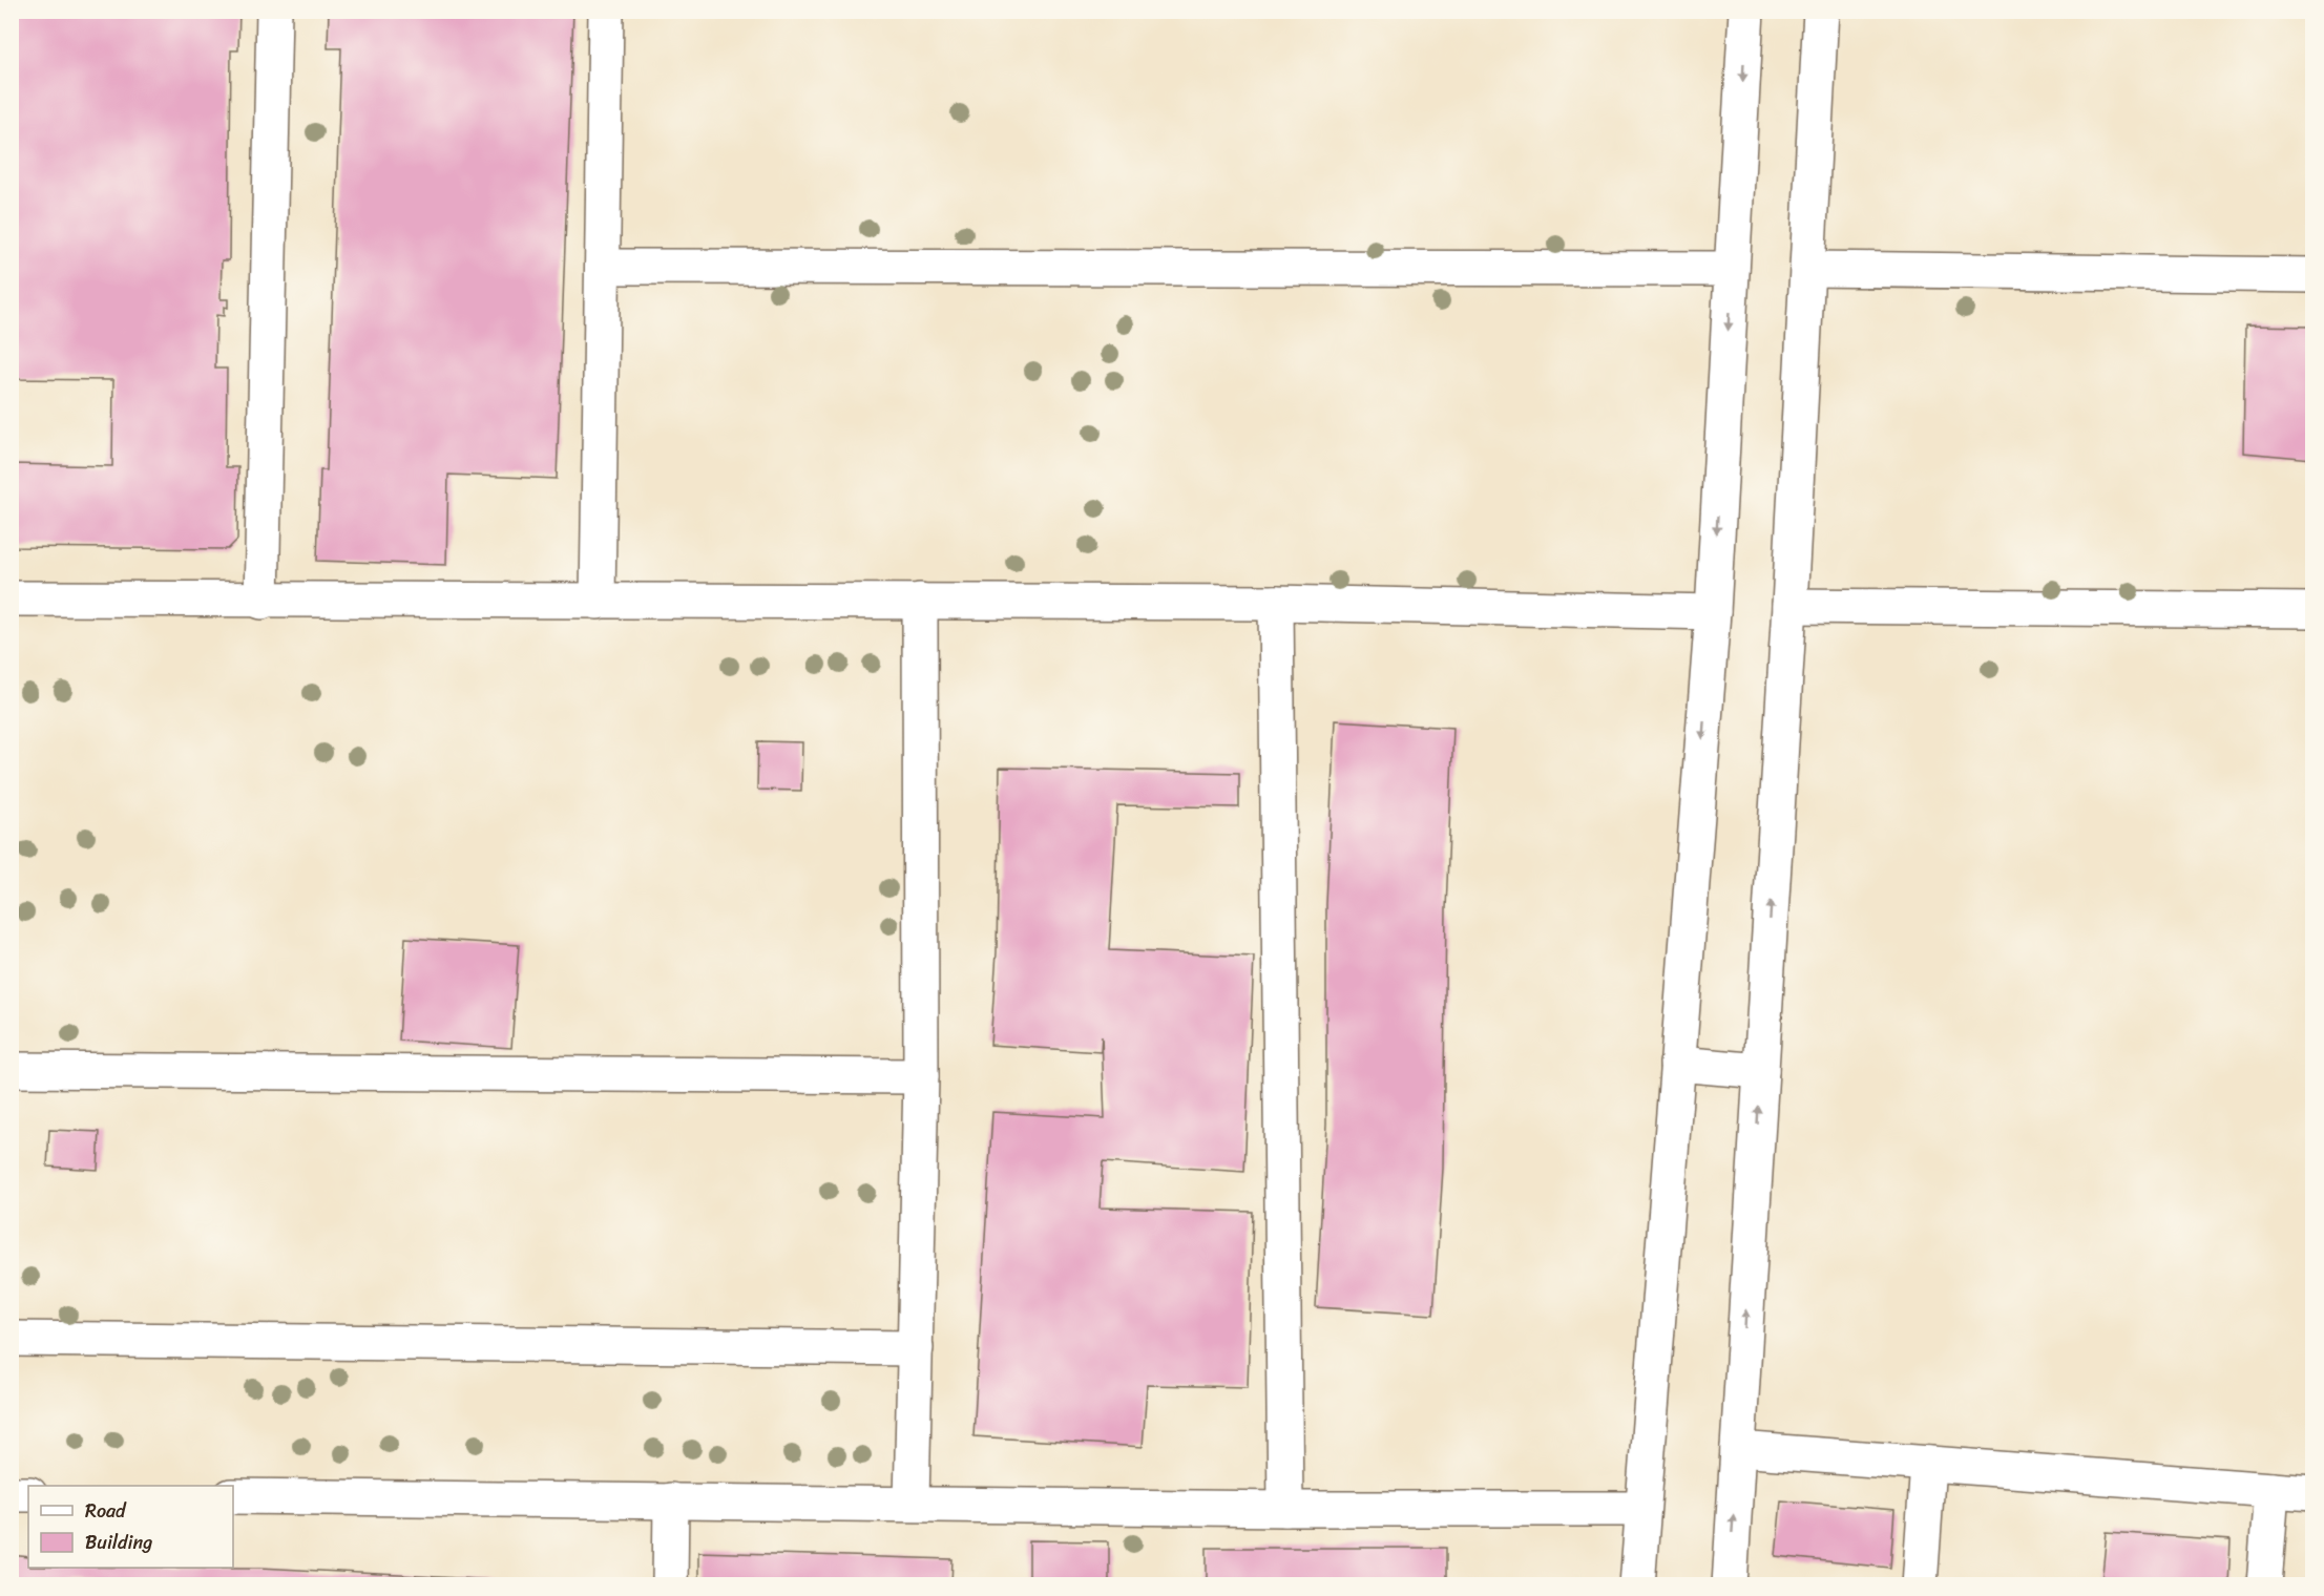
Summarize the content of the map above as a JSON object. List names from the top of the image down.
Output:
{
  "legend": ["Road", "Building"]
}
